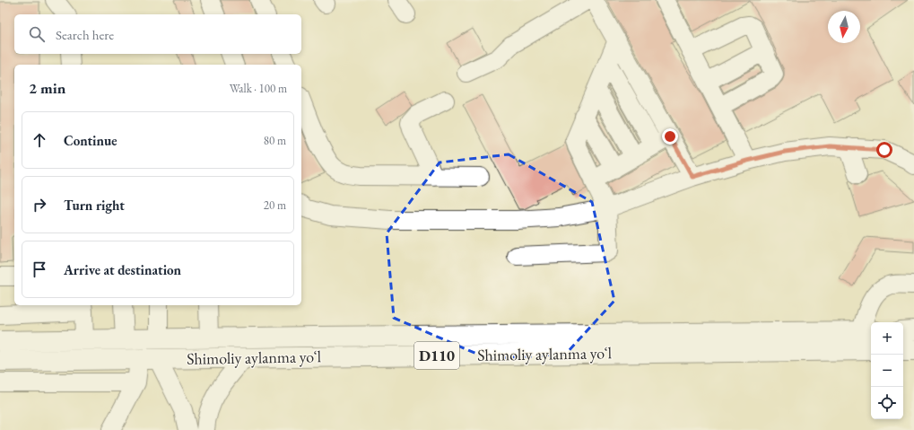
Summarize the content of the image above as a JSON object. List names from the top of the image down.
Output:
{
  "streets": {
    "main road": ["Shimoliy aylanma yoʻl", "D110"]
  },
  "north": "bottom",
  "page": {
    "search": "Search here",
    "heading": ["2 min", "Walk · 100 m"],
    "list": [
      ["Continue", "80 m"],
      ["Turn right", "20 m"],
      "Arrive at destination"
    ],
    "map_buttons": ["+", "−"]
  }
}
